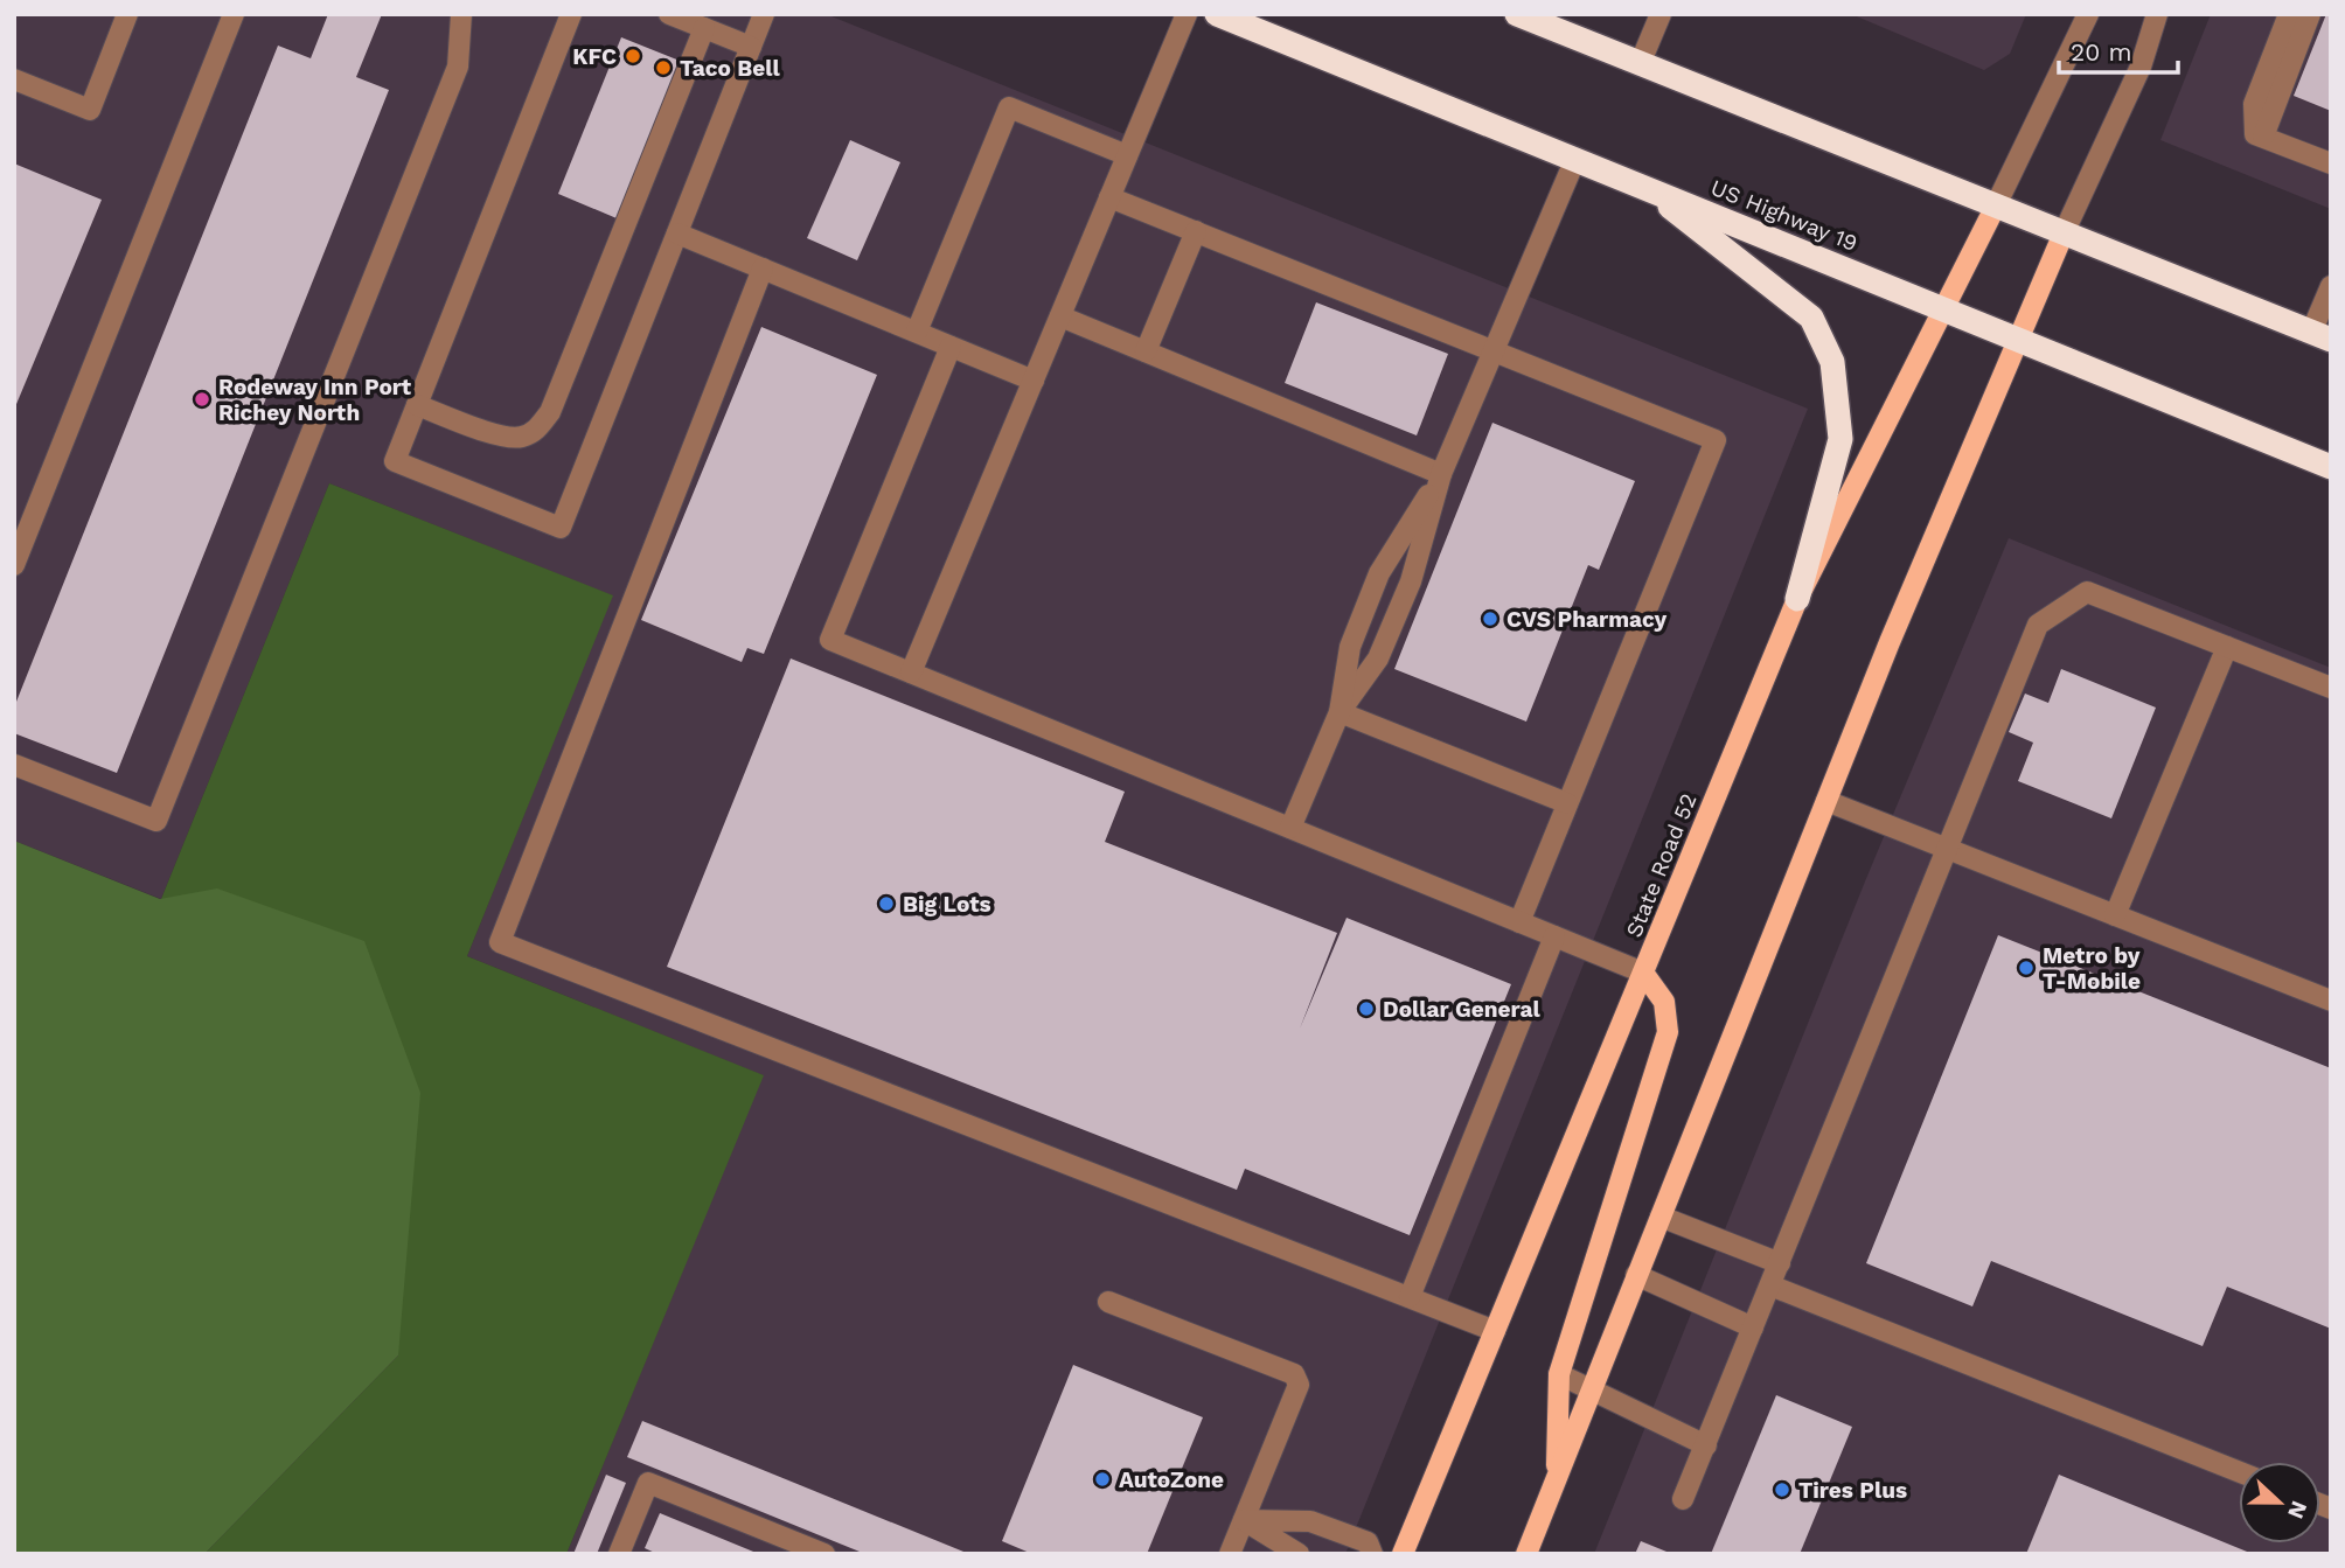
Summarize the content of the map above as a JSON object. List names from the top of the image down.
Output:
{
  "streets": {
    "highway": ["US Highway 19"],
    "main road": ["State Road 52"]
  },
  "crossings": [
    ["US Highway 19", "State Road 52"]
  ],
  "places": [
    "KFC",
    "Taco Bell",
    "Rodeway Inn Port Richey North",
    "CVS Pharmacy",
    "Big Lots",
    "Metro by T-Mobile",
    "Dollar General",
    "AutoZone",
    "Tires Plus"
  ],
  "scale_bar": "20 m",
  "north": "right"
}
